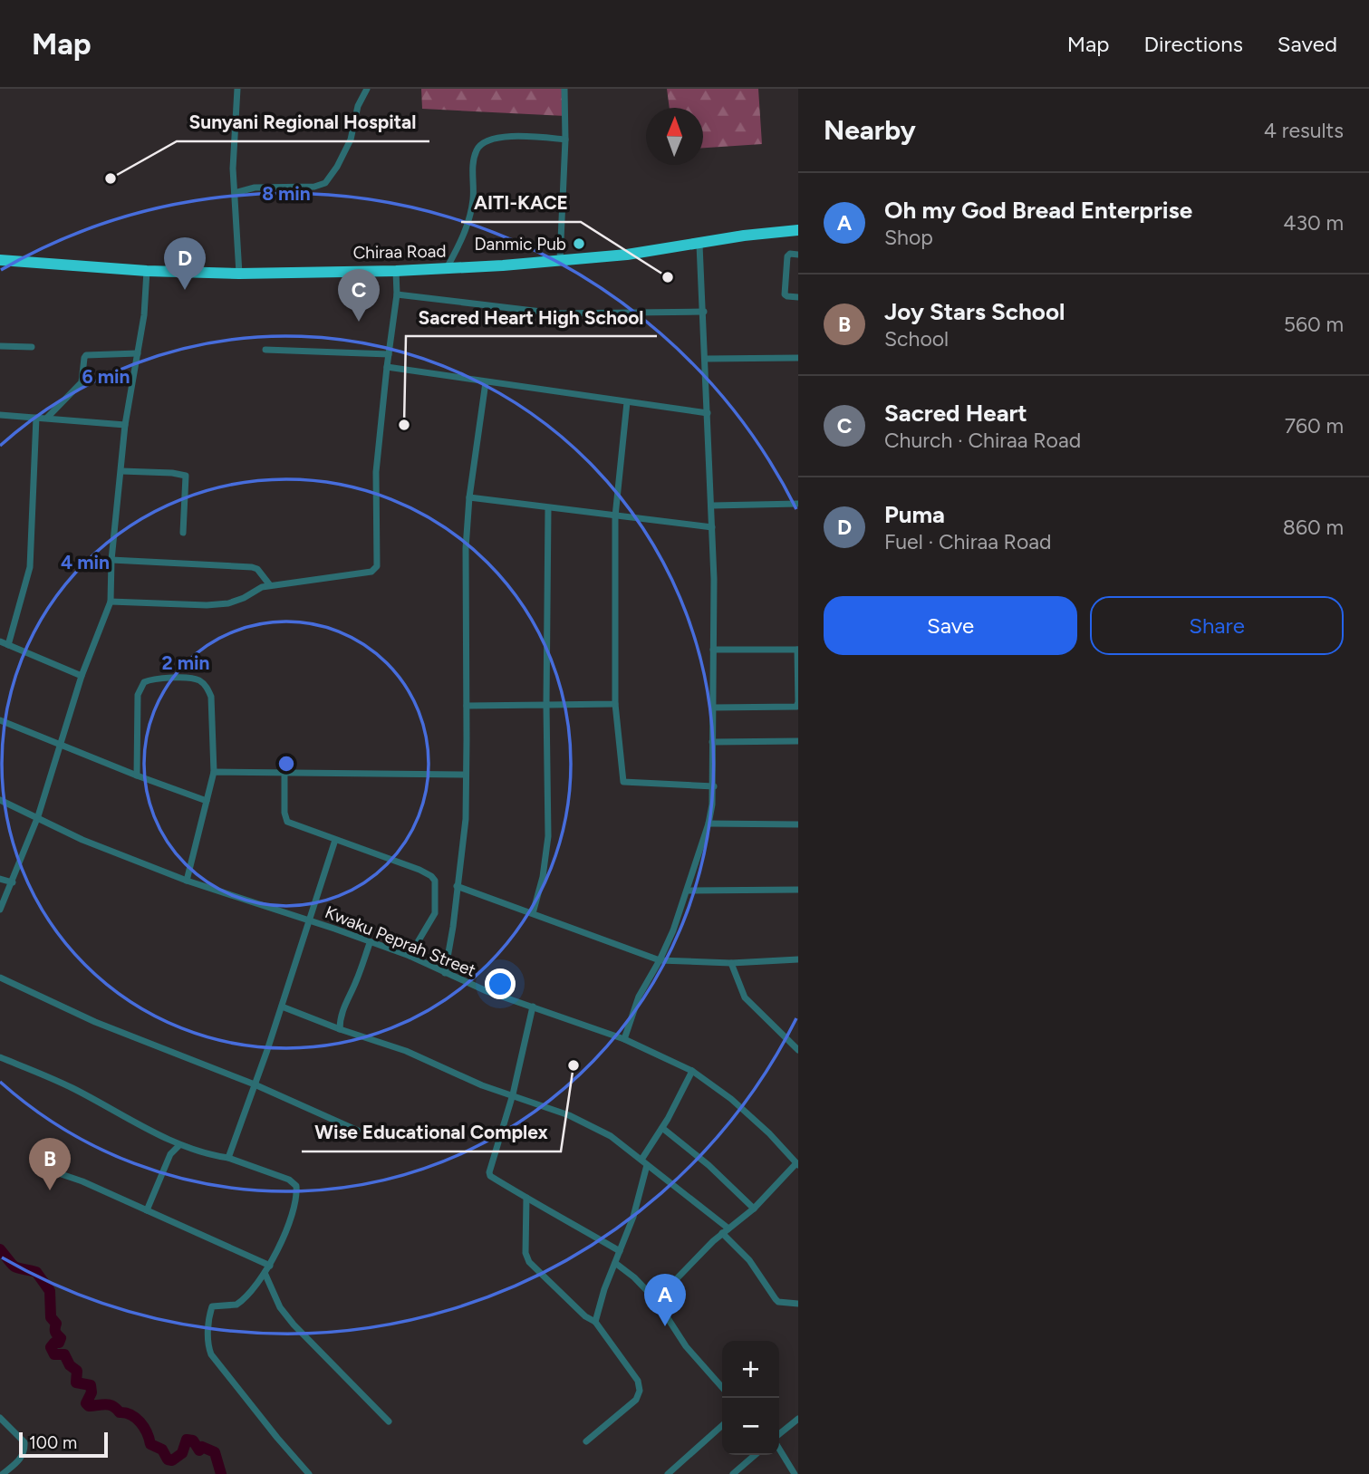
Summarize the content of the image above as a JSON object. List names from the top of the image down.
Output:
{
  "streets": {
    "highway": ["Chiraa Road"],
    "street": ["Kwaku Peprah Street"]
  },
  "places": [
    "Sunyani Regional Hospital",
    "Danmic Pub",
    "AITI-KACE",
    "Sacred Heart High School",
    "Wise Educational Complex"
  ],
  "scale_bar": "100 m",
  "north": "top",
  "page": {
    "header": "Map",
    "nav": ["Map", "Directions", "Saved"],
    "heading": ["Nearby", "4 results"],
    "list": [
      {
        "mark": "A",
        "name": "Oh my God Bread Enterprise",
        "note": "Shop",
        "value": "430 m"
      },
      {
        "mark": "B",
        "name": "Joy Stars School",
        "note": "School",
        "value": "560 m"
      },
      {
        "mark": "C",
        "name": "Sacred Heart",
        "note": "Church · Chiraa Road",
        "value": "760 m"
      },
      {
        "mark": "D",
        "name": "Puma",
        "note": "Fuel · Chiraa Road",
        "value": "860 m"
      }
    ],
    "pins": [
      "D",
      "C",
      "B",
      "A"
    ],
    "buttons": ["Save", "Share"],
    "map_buttons": ["+", "−"],
    "scale": "100 m"
  },
  "rings": [
    "8 min",
    "6 min",
    "4 min",
    "2 min"
  ]
}
